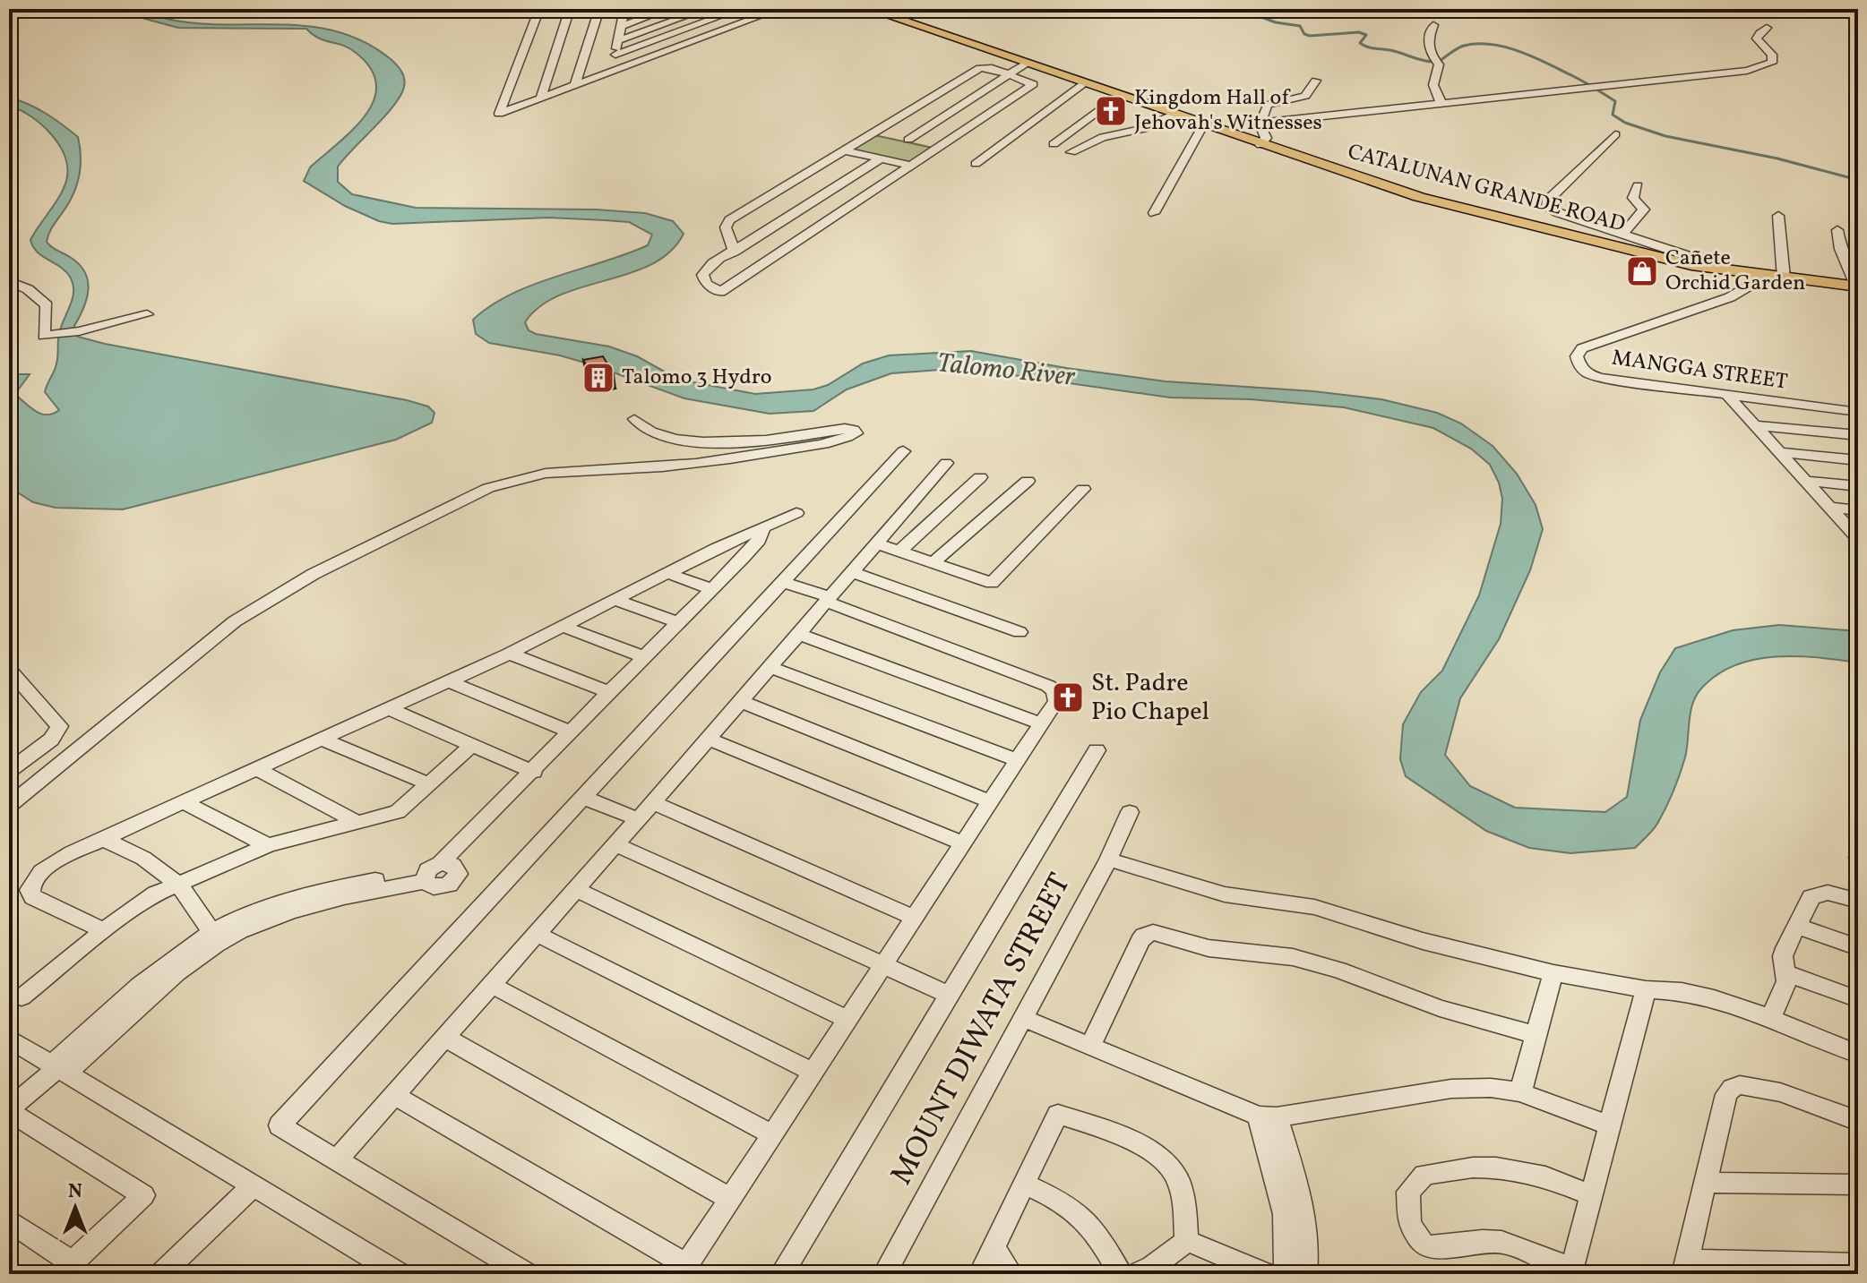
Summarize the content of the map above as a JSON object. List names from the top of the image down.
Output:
{
  "streets": {
    "main road": ["CATALUNAN GRANDE ROAD"],
    "street": ["MANGGA STREET", "MOUNT DIWATA STREET"]
  },
  "crossings": [
    ["CATALUNAN GRANDE ROAD", "MANGGA STREET"]
  ],
  "water": ["Talomo River"],
  "places": {
    "church": ["Kingdom Hall of Jehovah's Witnesses", "St. Padre Pio Chapel"],
    "shop": ["Cañete Orchid Garden"],
    "building": ["Talomo 3 Hydro"]
  },
  "north": "top"
}
